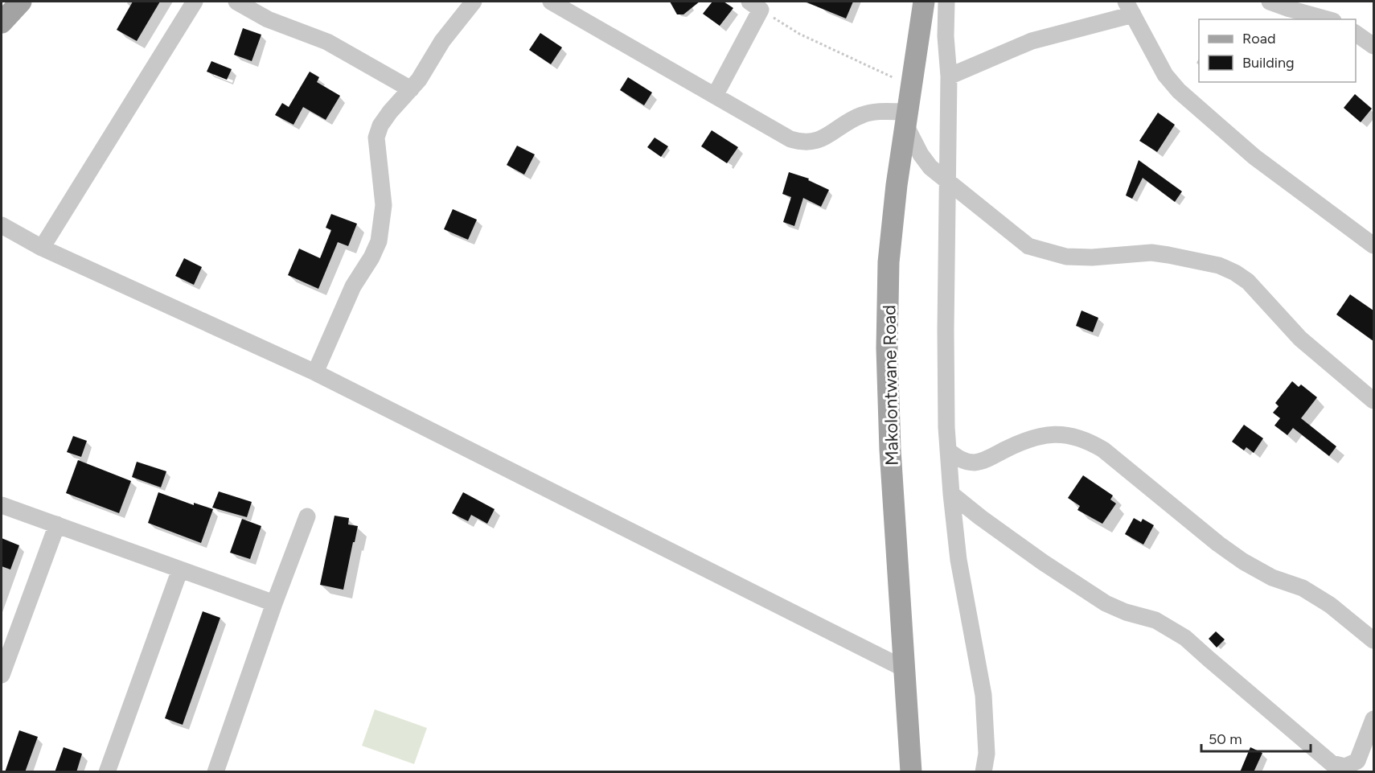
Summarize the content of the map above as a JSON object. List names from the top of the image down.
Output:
{
  "streets": {
    "main road": ["Makolontwane Road"]
  },
  "legend": ["Road", "Building"],
  "scale_bar": "50 m"
}
